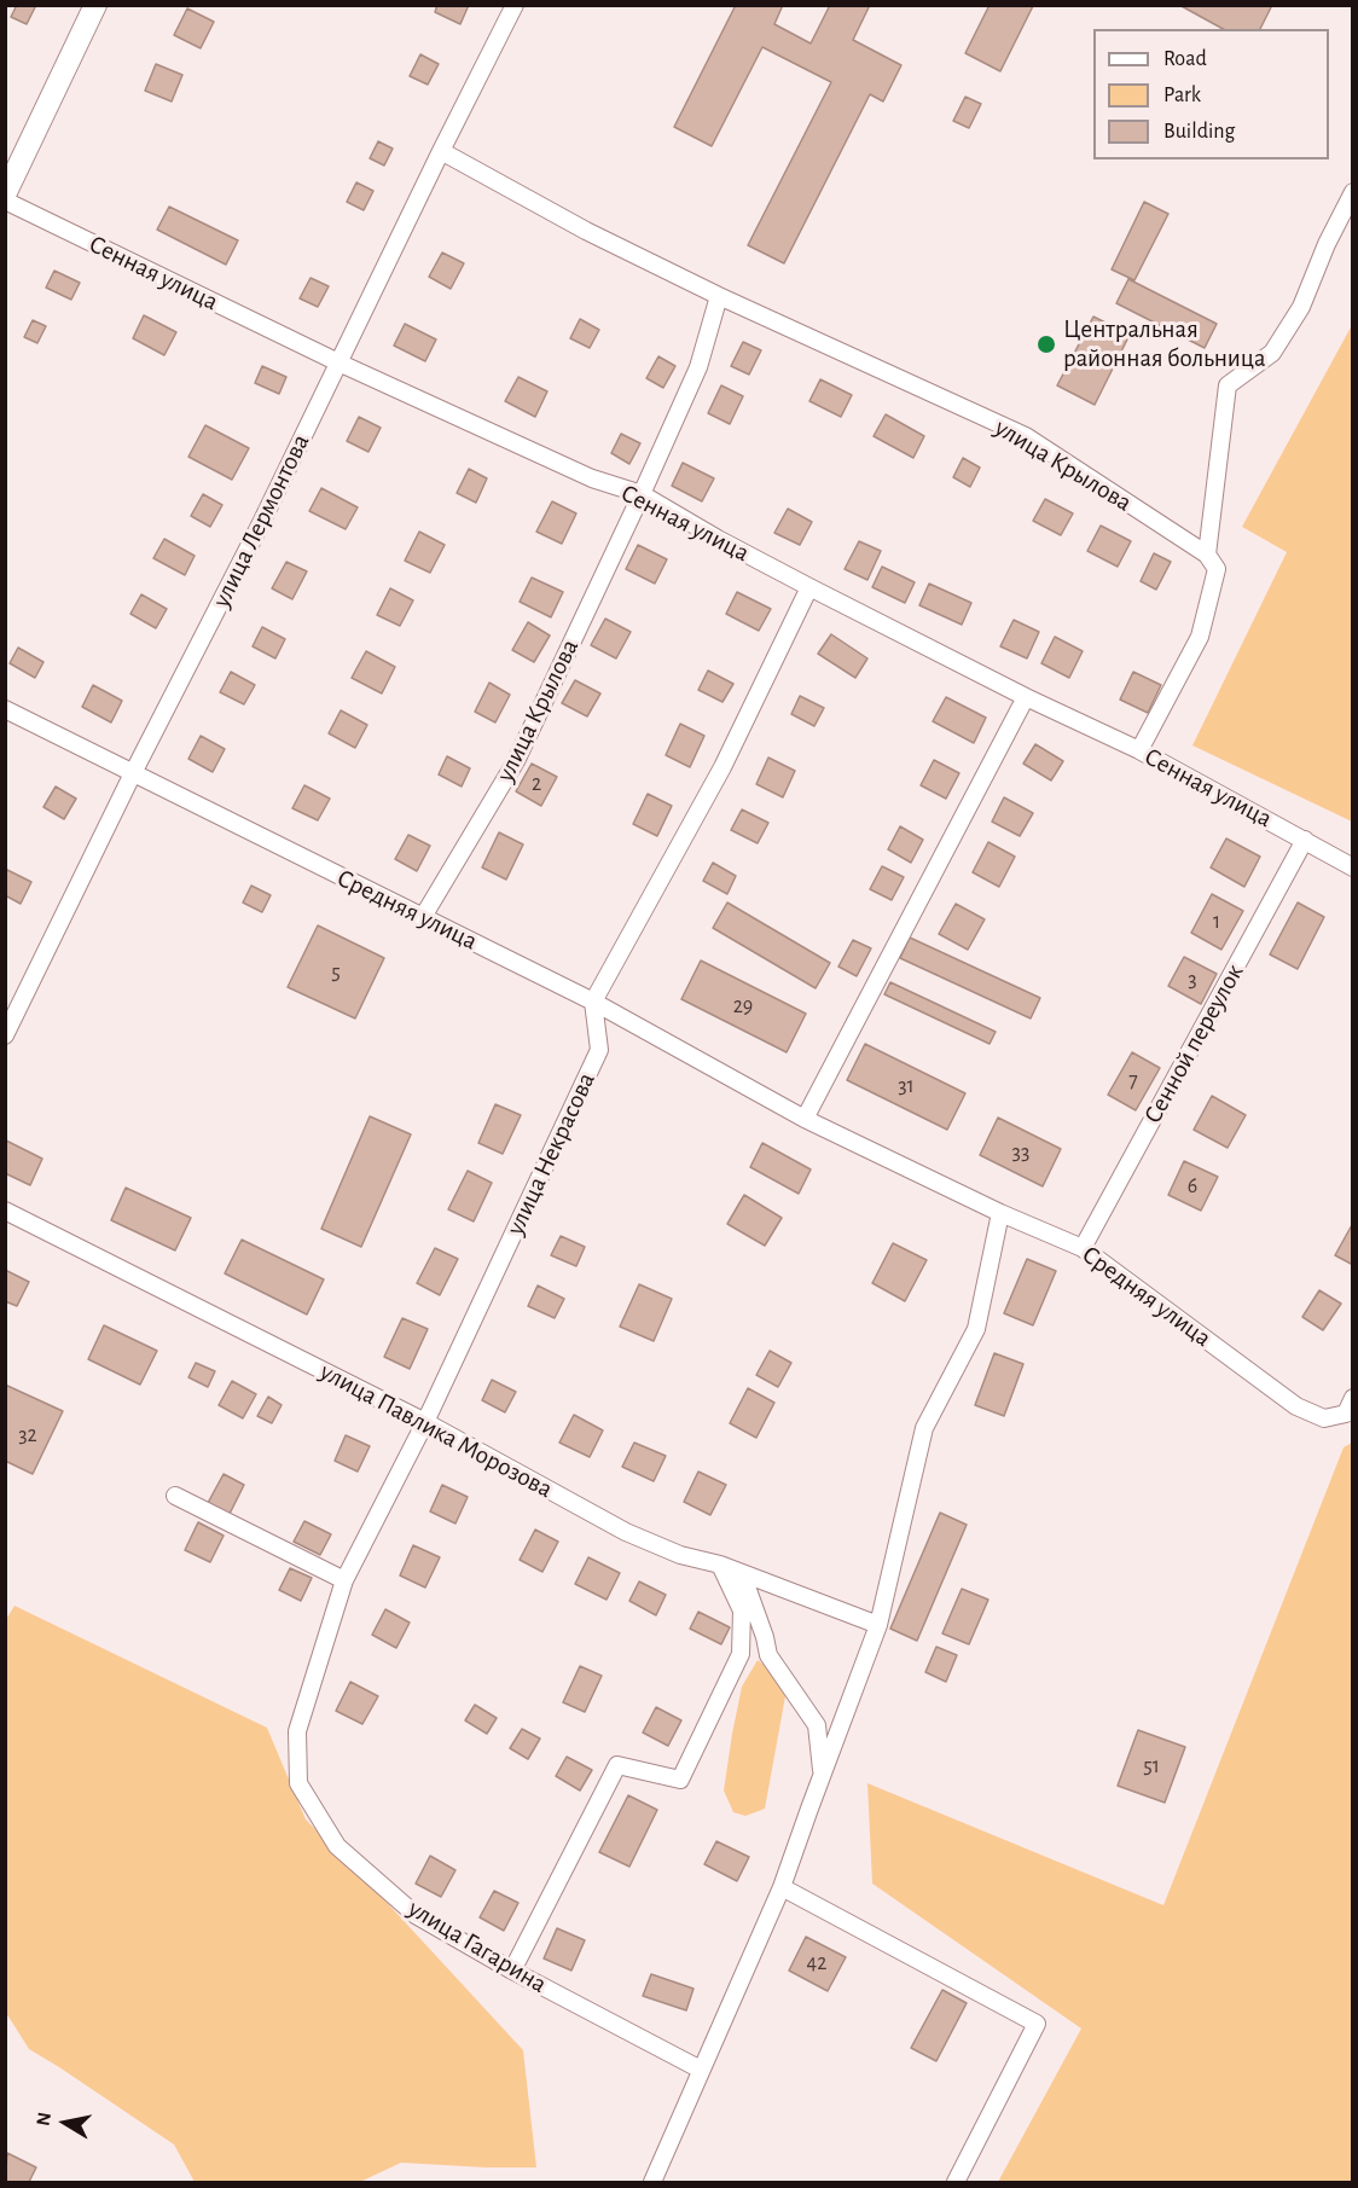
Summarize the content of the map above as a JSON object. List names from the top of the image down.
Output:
{
  "streets": {
    "street": [
      "Сенная улица",
      "улица Крылова",
      "улица Лермонтова",
      "Средняя улица",
      "Сенной переулок",
      "улица Некрасова",
      "улица Павлика Морозова",
      "улица Гагарина"
    ]
  },
  "crossings": [
    ["Сенная улица", "улица Крылова"],
    ["Сенная улица", "улица Лермонтова"],
    ["Сенная улица", "Сенной переулок"],
    ["улица Крылова", "улица Лермонтова"],
    ["улица Крылова", "Средняя улица"],
    ["улица Лермонтова", "Средняя улица"],
    ["Средняя улица", "Сенной переулок"],
    ["Средняя улица", "улица Некрасова"],
    ["улица Некрасова", "улица Павлика Морозова"],
    ["улица Некрасова", "улица Гагарина"]
  ],
  "places": ["Центральная районная больница"],
  "house_numbers": [
    "2",
    "1",
    "5",
    "3",
    "29",
    "7",
    "31",
    "33",
    "6",
    "32",
    "51",
    "42"
  ],
  "legend": ["Road", "Park", "Building"],
  "north": "left"
}
